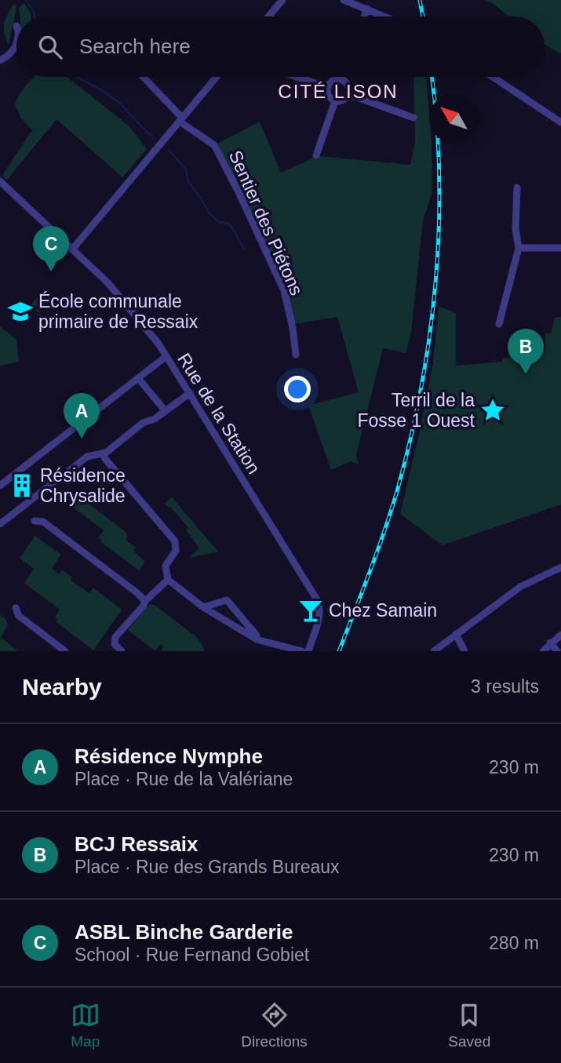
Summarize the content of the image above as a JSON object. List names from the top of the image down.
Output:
{
  "streets": {
    "street": ["Sentier des Piétons", "Rue de la Station"]
  },
  "districts": ["CITÉ LISON"],
  "places": {
    "school or university": ["École communale primaire de Ressaix"],
    "place": ["Terril de la Fosse 1 Ouest"],
    "building": ["Résidence Chrysalide"],
    "bar": ["Chez Samain"]
  },
  "north": "top left",
  "page": {
    "search": "Search here",
    "pins": ["C", "B", "A"],
    "heading": ["Nearby", "3 results"],
    "list": [
      {
        "mark": "A",
        "name": "Résidence Nymphe",
        "note": "Place · Rue de la Valériane",
        "value": "230 m"
      },
      {
        "mark": "B",
        "name": "BCJ Ressaix",
        "note": "Place · Rue des Grands Bureaux",
        "value": "230 m"
      },
      {
        "mark": "C",
        "name": "ASBL Binche Garderie",
        "note": "School · Rue Fernand Gobiet",
        "value": "280 m"
      }
    ],
    "nav": ["Map", "Directions", "Saved"]
  }
}
